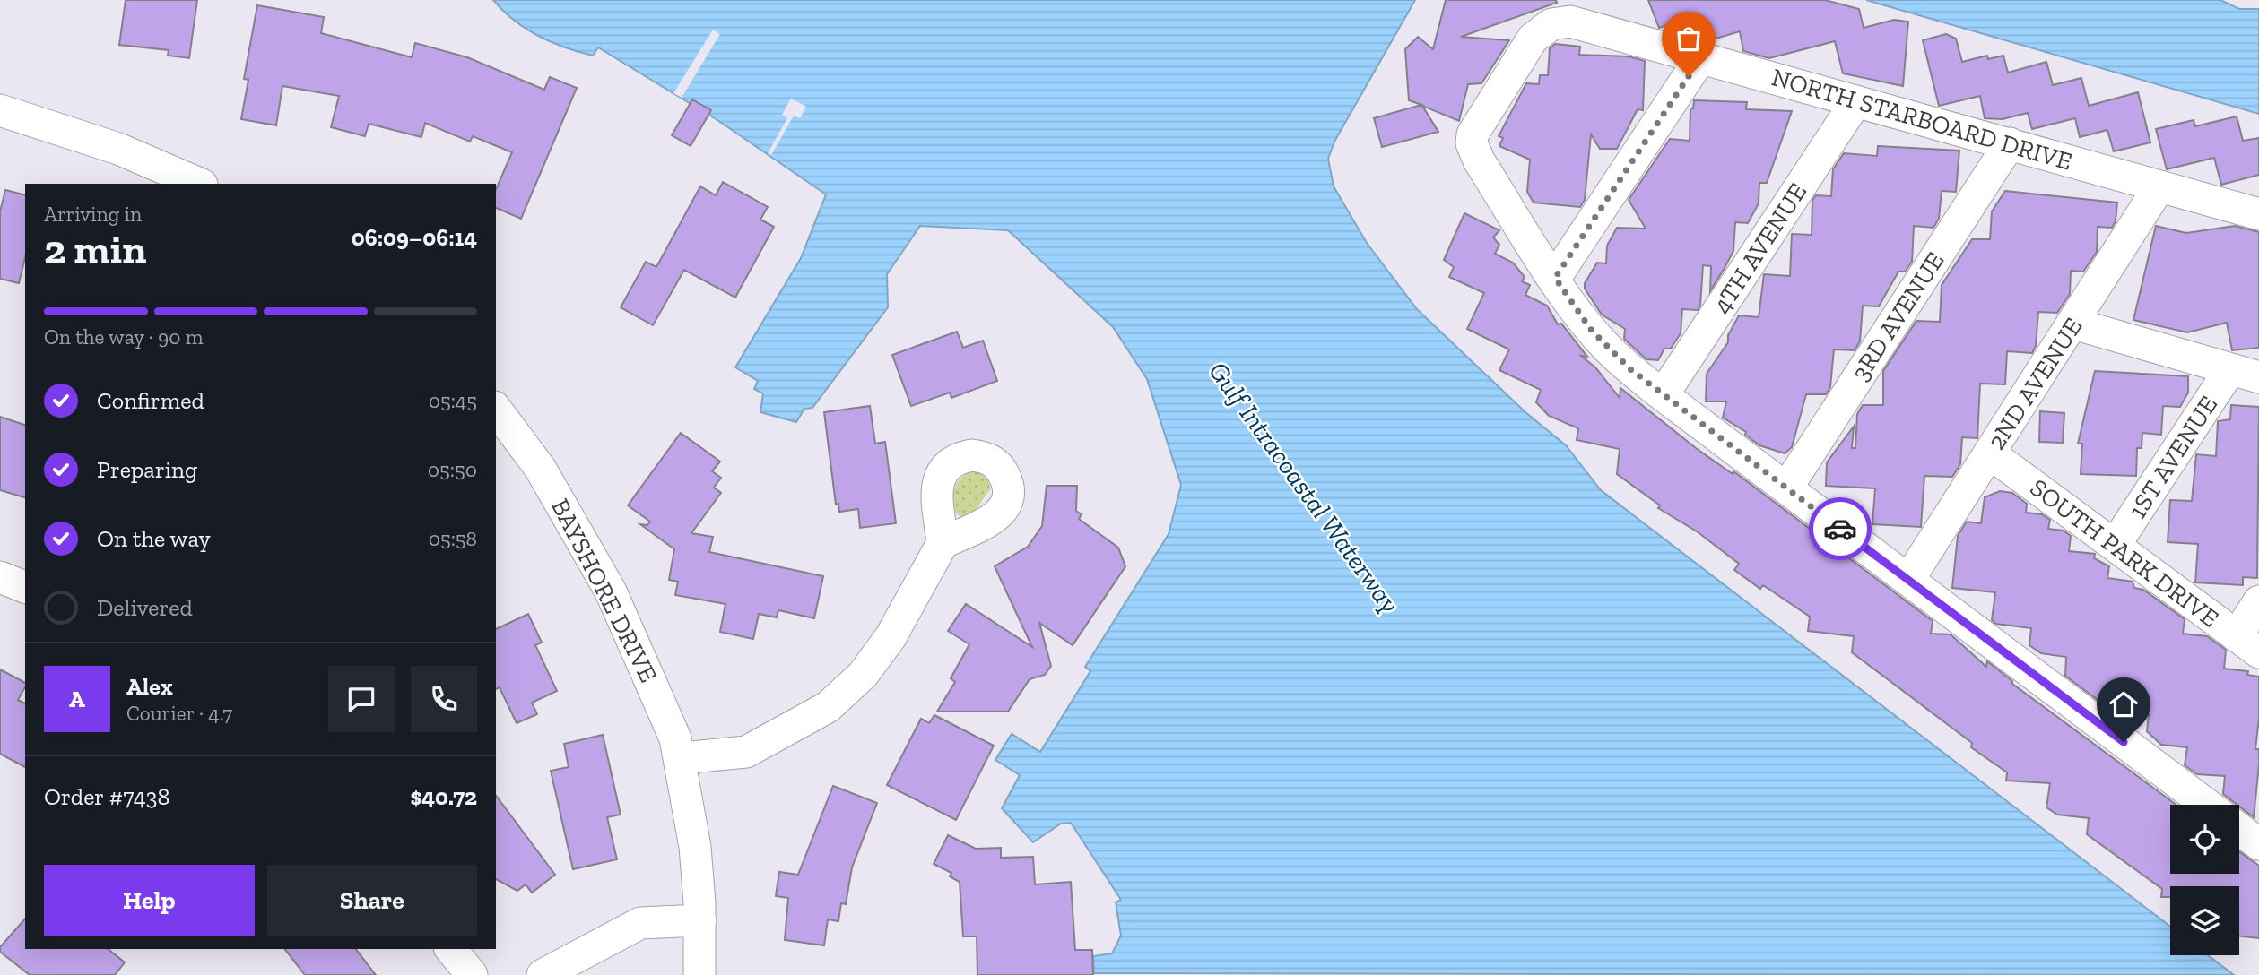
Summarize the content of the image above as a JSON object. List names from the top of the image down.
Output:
{
  "streets": {
    "street": [
      "NORTH STARBOARD DRIVE",
      "4TH AVENUE",
      "3RD AVENUE",
      "2ND AVENUE",
      "1ST AVENUE",
      "SOUTH PARK DRIVE",
      "BAYSHORE DRIVE"
    ]
  },
  "crossings": [
    ["NORTH STARBOARD DRIVE", "4TH AVENUE"],
    ["NORTH STARBOARD DRIVE", "3RD AVENUE"],
    ["NORTH STARBOARD DRIVE", "2ND AVENUE"],
    ["2ND AVENUE", "SOUTH PARK DRIVE"],
    ["1ST AVENUE", "SOUTH PARK DRIVE"]
  ],
  "water": ["Gulf Intracoastal Waterway"],
  "page": {
    "heading": ["2 min", "Arriving in", "06:09–06:14"],
    "panel": [
      "Alex",
      "Courier · 4.7",
      "Order #7438",
      "$40.72"
    ],
    "bar": "On the way · 90 m",
    "list": [
      ["Confirmed", "05:45"],
      ["Preparing", "05:50"],
      ["On the way", "05:58"],
      "Delivered"
    ],
    "round": "A",
    "buttons": ["Help", "Share"]
  }
}
